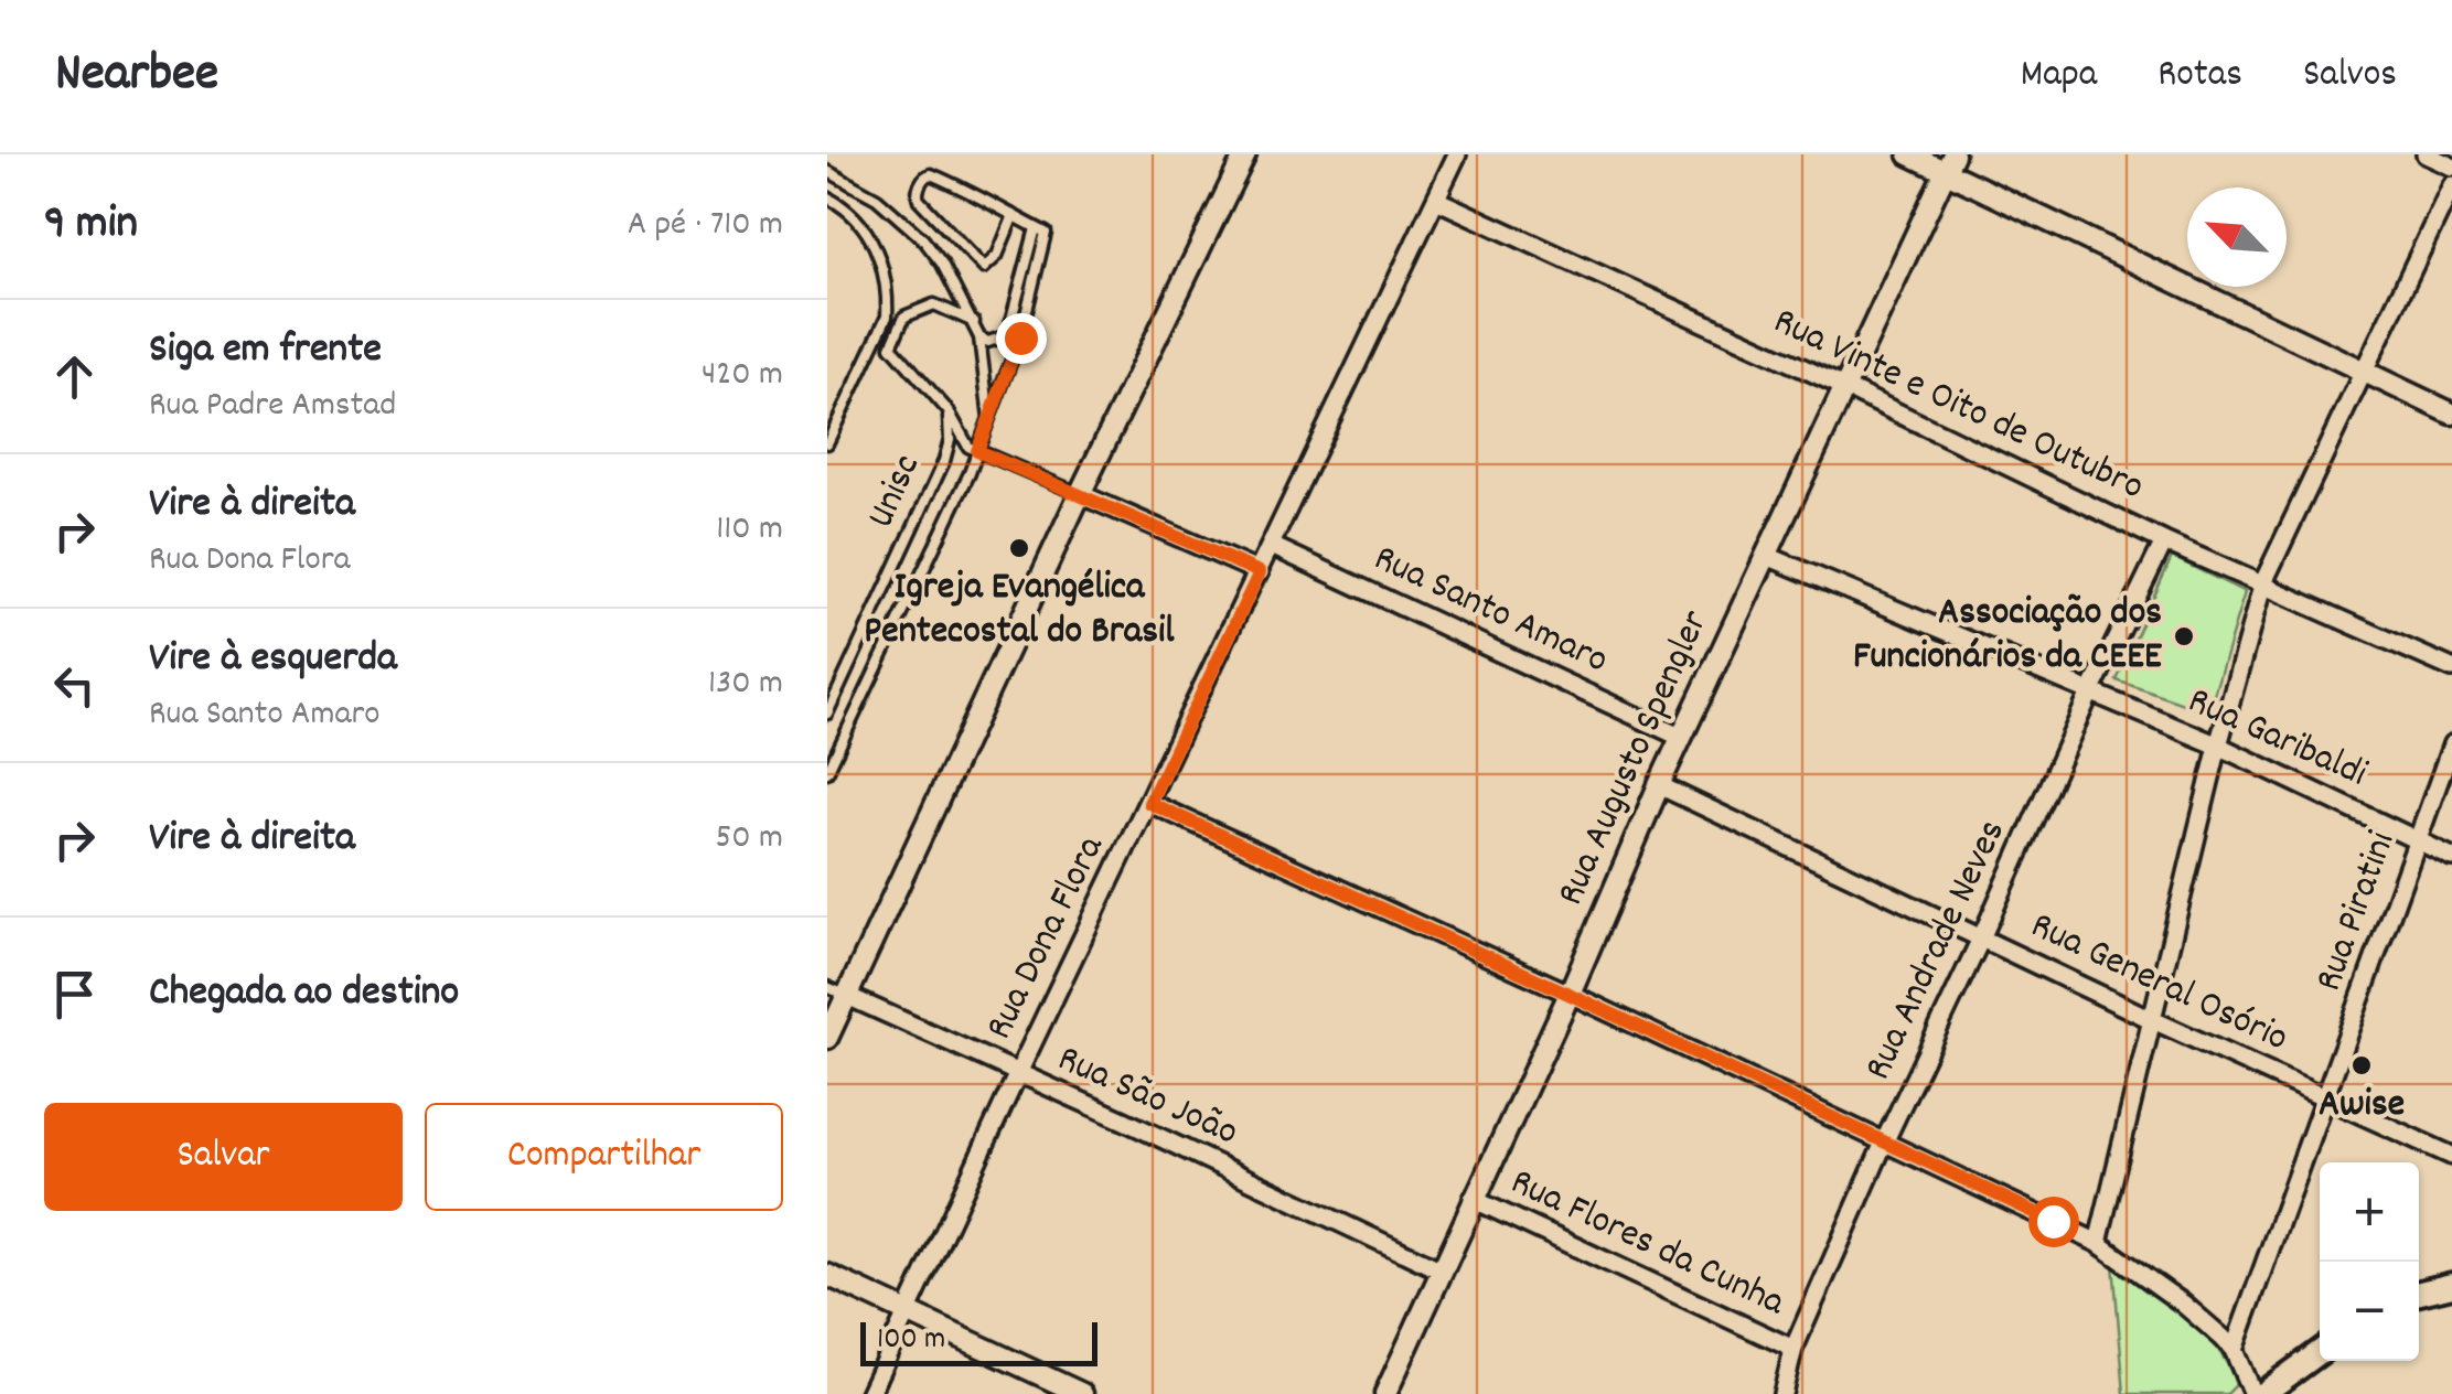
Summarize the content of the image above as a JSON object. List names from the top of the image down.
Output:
{
  "streets": {
    "street": [
      "Rua Vinte e Oito de Outubro",
      "Rua Santo Amaro",
      "Rua Garibaldi",
      "Rua Augusto Spengler",
      "Rua Piratini",
      "Rua Dona Flora",
      "Rua Andrade Neves",
      "Rua General Osório",
      "Rua São João",
      "Rua Flores da Cunha"
    ],
    "lane": ["Unisc"]
  },
  "crossings": [
    ["Rua Vinte e Oito de Outubro", "Rua Augusto Spengler"],
    ["Rua Vinte e Oito de Outubro", "Rua Dona Flora"],
    ["Rua Vinte e Oito de Outubro", "Rua Andrade Neves"],
    ["Rua Santo Amaro", "Rua Augusto Spengler"],
    ["Rua Santo Amaro", "Rua Dona Flora"],
    ["Rua Garibaldi", "Rua Augusto Spengler"],
    ["Rua Garibaldi", "Rua Piratini"],
    ["Rua Garibaldi", "Rua Andrade Neves"],
    ["Rua Augusto Spengler", "Rua General Osório"],
    ["Rua Augusto Spengler", "Rua São João"],
    ["Rua Augusto Spengler", "Rua Flores da Cunha"],
    ["Rua Piratini", "Rua General Osório"],
    ["Rua Dona Flora", "Rua São João"],
    ["Rua Andrade Neves", "Rua General Osório"],
    ["Rua Andrade Neves", "Rua Flores da Cunha"]
  ],
  "places": ["Igreja Evangélica Pentecostal do Brasil", "Associação dos Funcionários da CEEE", "Awise"],
  "scale_bar": "100 m",
  "north": "top left",
  "page": {
    "header": "Nearbee",
    "nav": ["Mapa", "Rotas", "Salvos"],
    "heading": ["9 min", "A pé · 710 m"],
    "list": [
      ["Siga em frente", "Rua Padre Amstad", "420 m"],
      ["Vire à direita", "Rua Dona Flora", "110 m"],
      ["Vire à esquerda", "Rua Santo Amaro", "130 m"],
      ["Vire à direita", "50 m"],
      "Chegada ao destino"
    ],
    "buttons": ["Salvar", "Compartilhar"],
    "map_buttons": ["+", "−"],
    "scale": "100 m"
  }
}
